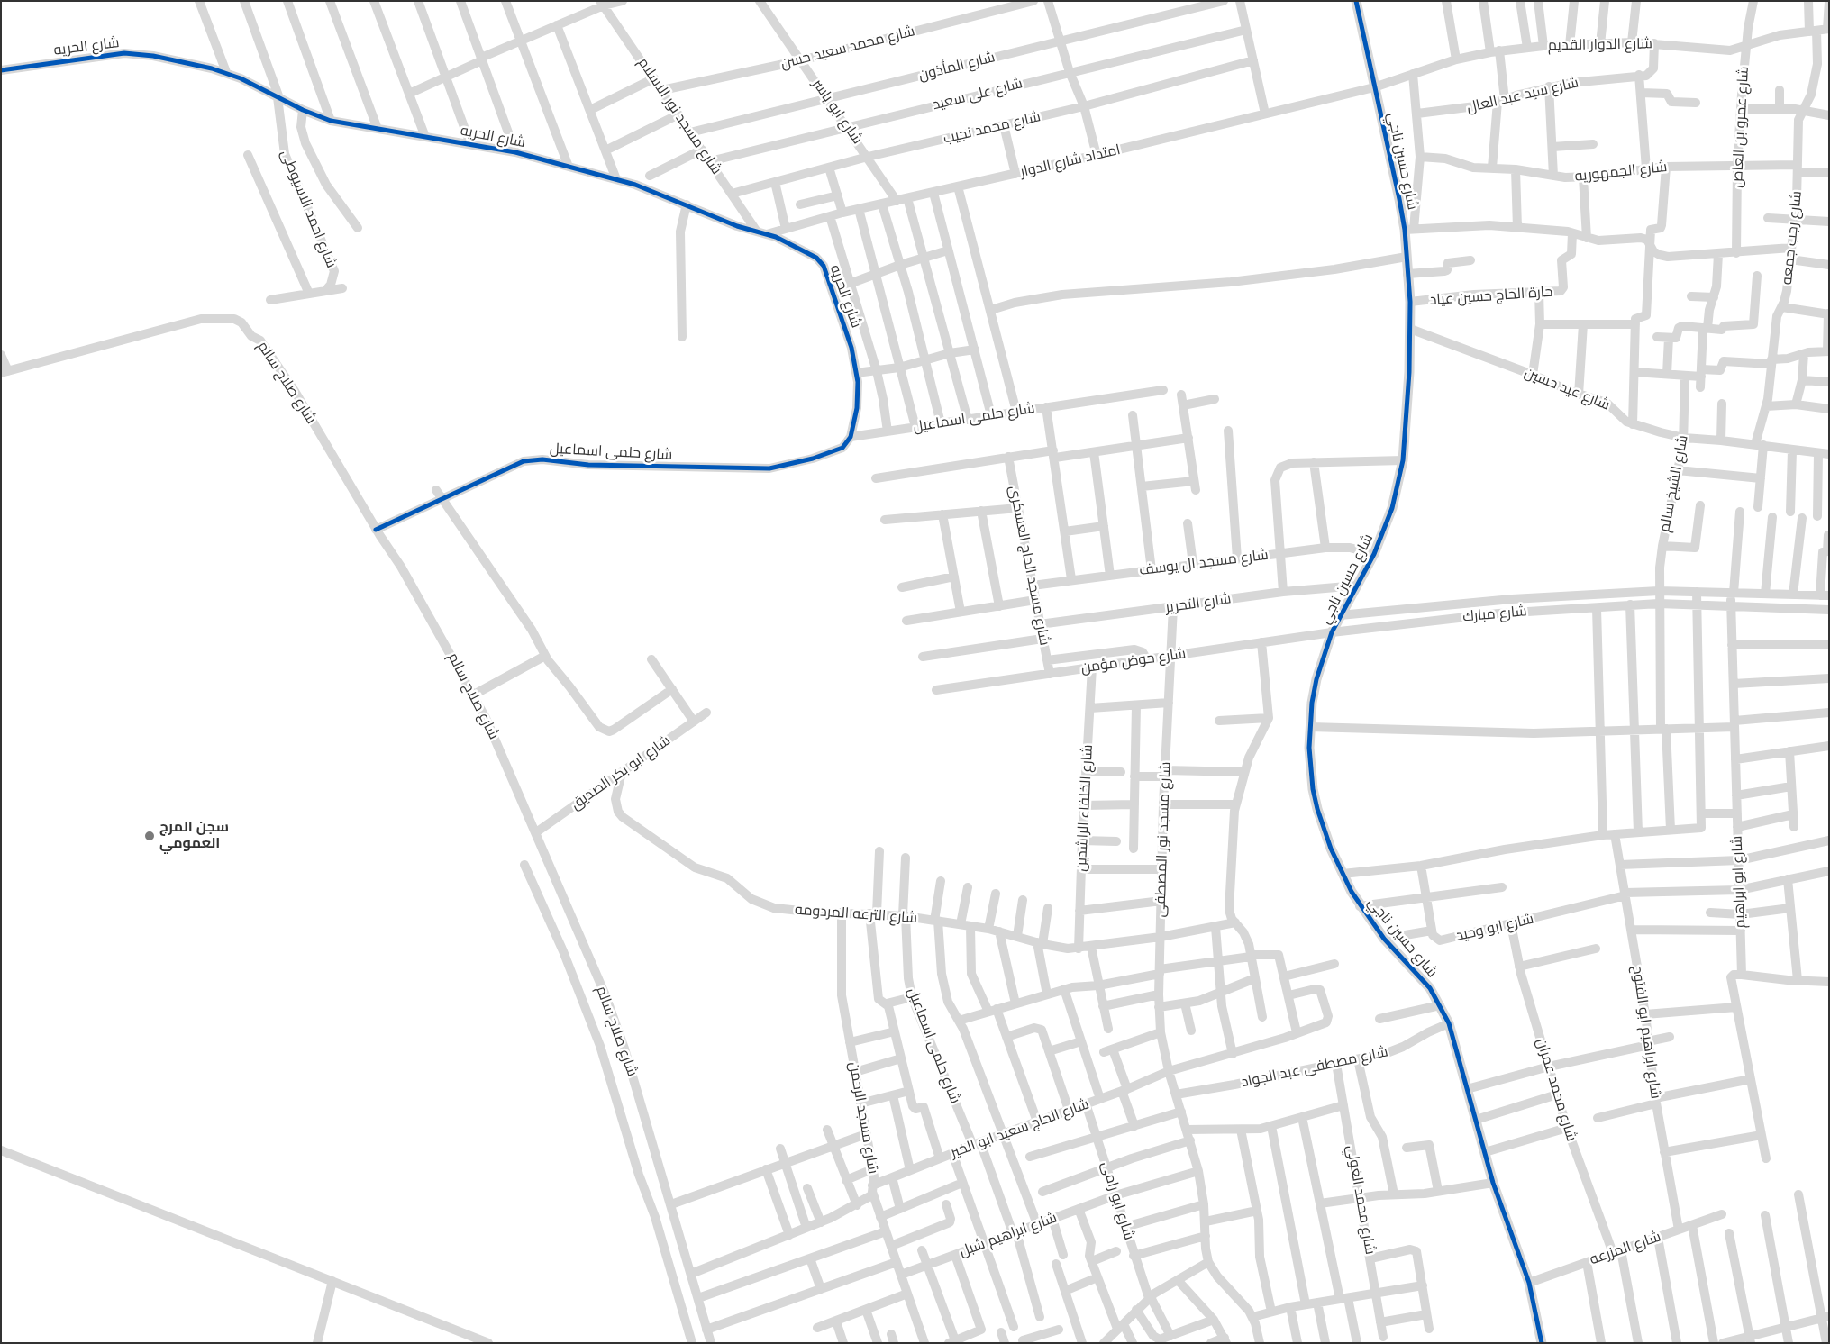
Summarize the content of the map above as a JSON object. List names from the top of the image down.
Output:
{
  "streets": {
    "street": [
      "شارع الدوار القديم",
      "شارع الحريه",
      "شارع محمد سعيد حسن",
      "شارع المأذون",
      "شارع على سعيد",
      "شارع سيد عبد العال",
      "شارع ابو ياسر",
      "شارع مسجد نور الاسلام",
      "شارع عمرو بن العاص",
      "شارع محمد نجيب",
      "امتداد شارع الدوار",
      "شارع حسين ناجي",
      "شارع الجمهوريه",
      "شارع احمد الاسيوطى",
      "شارع رجب جمعه",
      "حارة الحاج حسين عياد",
      "شارع صلاح سالم",
      "شارع عيد حسين",
      "شارع حلمى اسماعيل",
      "شارع الشيخ سالم",
      "شارع مسجد ال يوسف",
      "شارع مسجد الحاج العسكرى",
      "شارع التحرير",
      "شارع مبارك",
      "شارع حوض مؤمن",
      "شارع ابو بكر الصديق",
      "شارع الخلفاء الراشدين",
      "شارع مسجد نور المصطفى",
      "شارع ابو ابراهيم",
      "شارع الترعه المردومه",
      "شارع ابو وحيد",
      "شارع ابراهيم ابو الفتوح",
      "شارع مصطفى عبد الجواد",
      "شارع محمد عمران",
      "شارع مسجد الرحمن",
      "شارع الحاج سعيد ابو الخير",
      "شارع محمد الغولي",
      "شارع ابو رامى",
      "شارع ابراهيم شبل",
      "شارع المزرعه"
    ]
  },
  "crossings": [
    ["شارع الدوار القديم", "شارع عمرو بن العاص"],
    ["شارع الدوار القديم", "امتداد شارع الدوار"],
    ["شارع الدوار القديم", "شارع حسين ناجي"],
    ["شارع الدوار القديم", "شارع رجب جمعه"],
    ["شارع الحريه", "شارع مسجد نور الاسلام"],
    ["شارع الحريه", "امتداد شارع الدوار"],
    ["شارع الحريه", "شارع احمد الاسيوطى"],
    ["شارع الحريه", "شارع حلمى اسماعيل"],
    ["شارع محمد سعيد حسن", "شارع ابو ياسر"],
    ["شارع محمد سعيد حسن", "شارع مسجد نور الاسلام"],
    ["شارع المأذون", "شارع ابو ياسر"],
    ["شارع المأذون", "شارع مسجد نور الاسلام"],
    ["شارع على سعيد", "شارع ابو ياسر"],
    ["شارع على سعيد", "شارع مسجد نور الاسلام"],
    ["شارع ابو ياسر", "شارع محمد نجيب"],
    ["شارع ابو ياسر", "امتداد شارع الدوار"],
    ["شارع مسجد نور الاسلام", "شارع محمد نجيب"],
    ["شارع عمرو بن العاص", "شارع الجمهوريه"],
    ["امتداد شارع الدوار", "شارع حسين ناجي"],
    ["شارع حسين ناجي", "حارة الحاج حسين عياد"],
    ["شارع حسين ناجي", "شارع عيد حسين"],
    ["شارع حسين ناجي", "شارع مسجد ال يوسف"],
    ["شارع حسين ناجي", "شارع التحرير"],
    ["شارع حسين ناجي", "شارع مبارك"],
    ["شارع حسين ناجي", "شارع حوض مؤمن"],
    ["شارع حسين ناجي", "شارع مصطفى عبد الجواد"],
    ["شارع حسين ناجي", "شارع المزرعه"],
    ["شارع الجمهوريه", "شارع رجب جمعه"],
    ["شارع رجب جمعه", "شارع عيد حسين"],
    ["شارع صلاح سالم", "شارع حلمى اسماعيل"],
    ["شارع صلاح سالم", "شارع ابو بكر الصديق"],
    ["شارع صلاح سالم", "شارع الحاج سعيد ابو الخير"],
    ["شارع عيد حسين", "شارع الشيخ سالم"],
    ["شارع حلمى اسماعيل", "شارع الترعه المردومه"],
    ["شارع حلمى اسماعيل", "شارع الحاج سعيد ابو الخير"],
    ["شارع حلمى اسماعيل", "شارع ابراهيم شبل"],
    ["شارع الشيخ سالم", "شارع مبارك"],
    ["شارع مسجد ال يوسف", "شارع مسجد الحاج العسكرى"],
    ["شارع مسجد الحاج العسكرى", "شارع التحرير"],
    ["شارع مسجد الحاج العسكرى", "شارع حوض مؤمن"],
    ["شارع التحرير", "شارع مسجد نور المصطفى"],
    ["شارع مبارك", "شارع حوض مؤمن"],
    ["شارع مبارك", "شارع ابو ابراهيم"],
    ["شارع حوض مؤمن", "شارع الخلفاء الراشدين"],
    ["شارع حوض مؤمن", "شارع مسجد نور المصطفى"],
    ["شارع ابو بكر الصديق", "شارع الترعه المردومه"],
    ["شارع الخلفاء الراشدين", "شارع الترعه المردومه"],
    ["شارع مسجد نور المصطفى", "شارع الترعه المردومه"],
    ["شارع مسجد نور المصطفى", "شارع مصطفى عبد الجواد"],
    ["شارع مسجد نور المصطفى", "شارع الحاج سعيد ابو الخير"],
    ["شارع مسجد نور المصطفى", "شارع ابراهيم شبل"],
    ["شارع ابو ابراهيم", "شارع ابو وحيد"],
    ["شارع الترعه المردومه", "شارع مسجد الرحمن"],
    ["شارع ابو وحيد", "شارع ابراهيم ابو الفتوح"],
    ["شارع ابو وحيد", "شارع محمد عمران"],
    ["شارع ابراهيم ابو الفتوح", "شارع المزرعه"],
    ["شارع مصطفى عبد الجواد", "شارع محمد الغولي"],
    ["شارع محمد عمران", "شارع المزرعه"],
    ["شارع مسجد الرحمن", "شارع الحاج سعيد ابو الخير"],
    ["شارع مسجد الرحمن", "شارع ابراهيم شبل"],
    ["شارع الحاج سعيد ابو الخير", "شارع ابو رامى"],
    ["شارع ابو رامى", "شارع ابراهيم شبل"]
  ],
  "places": ["سجن المرج العمومي"]
}
